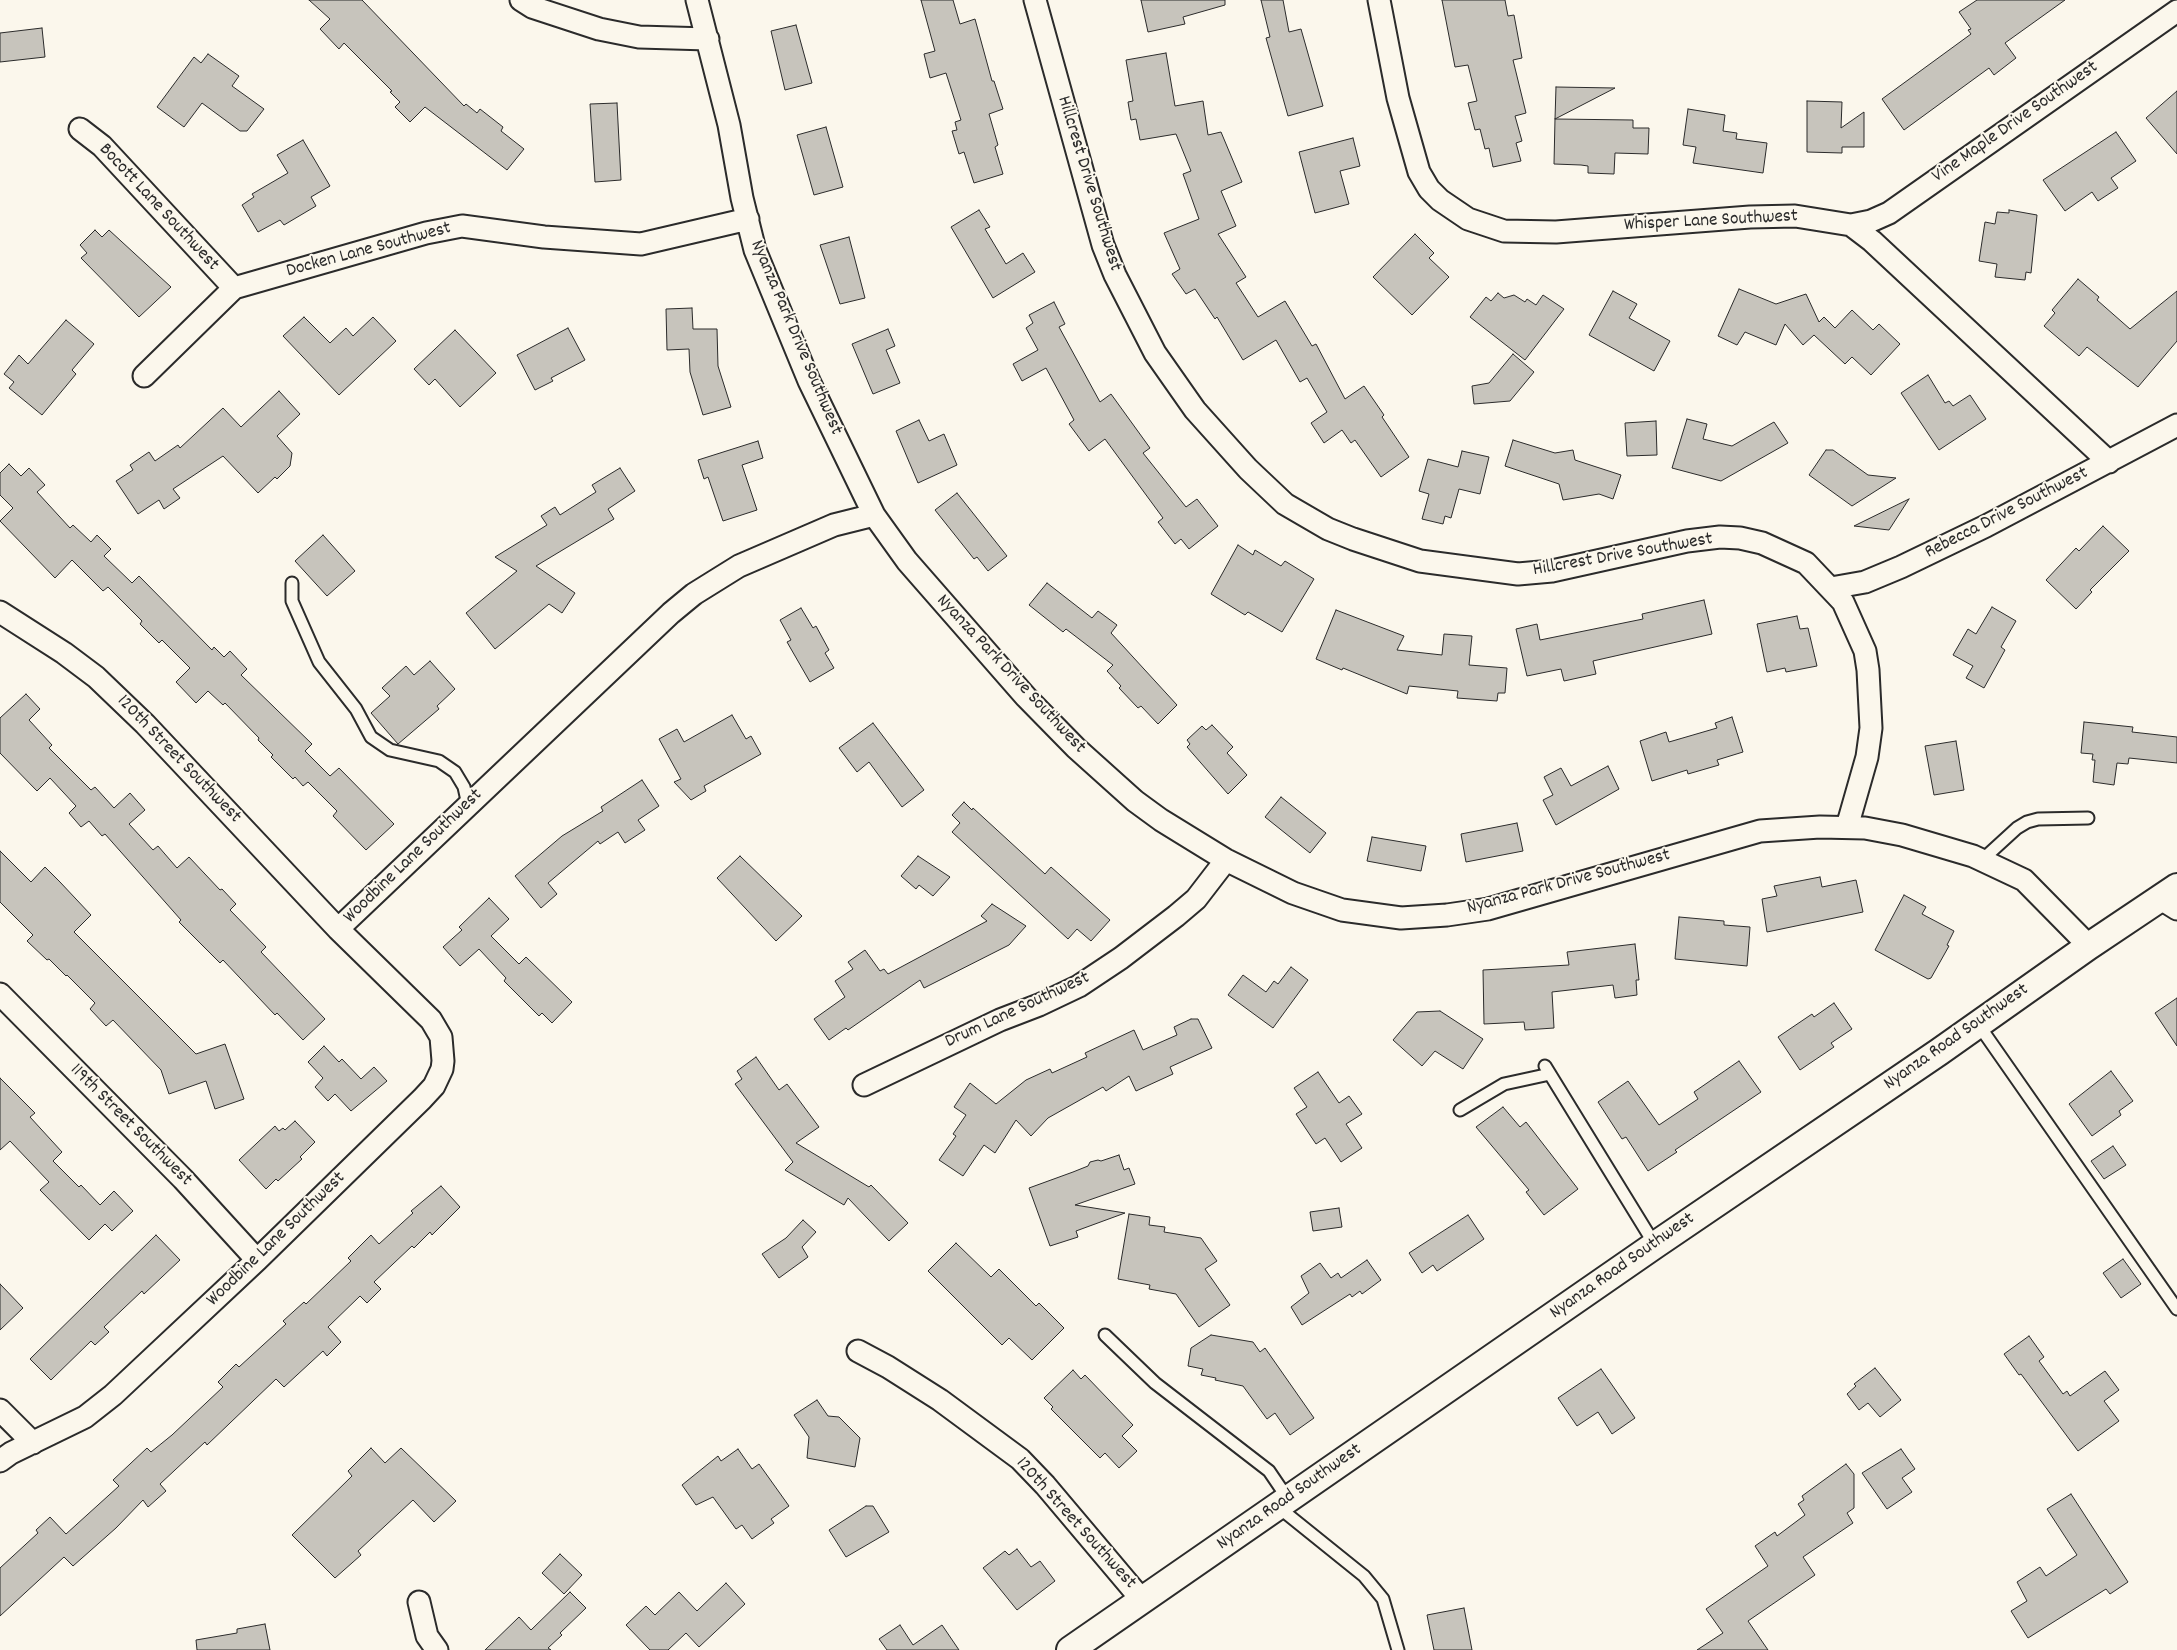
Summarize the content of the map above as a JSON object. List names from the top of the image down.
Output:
{
  "streets": {
    "street": [
      "Vine Maple Drive Southwest",
      "Hillcrest Drive Southwest",
      "Bocott Lane Southwest",
      "Whisper Lane Southwest",
      "Docken Lane Southwest",
      "Nyanza Park Drive Southwest",
      "Rebecca Drive Southwest",
      "120th Street Southwest",
      "Woodbine Lane Southwest",
      "Drum Lane Southwest",
      "Nyanza Road Southwest",
      "119th Street Southwest"
    ]
  },
  "crossings": [
    ["Vine Maple Drive Southwest", "Whisper Lane Southwest"],
    ["Hillcrest Drive Southwest", "Nyanza Park Drive Southwest"],
    ["Hillcrest Drive Southwest", "Rebecca Drive Southwest"],
    ["Bocott Lane Southwest", "Docken Lane Southwest"],
    ["Whisper Lane Southwest", "Rebecca Drive Southwest"],
    ["Docken Lane Southwest", "Nyanza Park Drive Southwest"],
    ["Nyanza Park Drive Southwest", "Woodbine Lane Southwest"],
    ["Nyanza Park Drive Southwest", "Drum Lane Southwest"],
    ["Nyanza Park Drive Southwest", "Nyanza Road Southwest"],
    ["120th Street Southwest", "Woodbine Lane Southwest"],
    ["120th Street Southwest", "Nyanza Road Southwest"],
    ["Woodbine Lane Southwest", "119th Street Southwest"]
  ]
}
